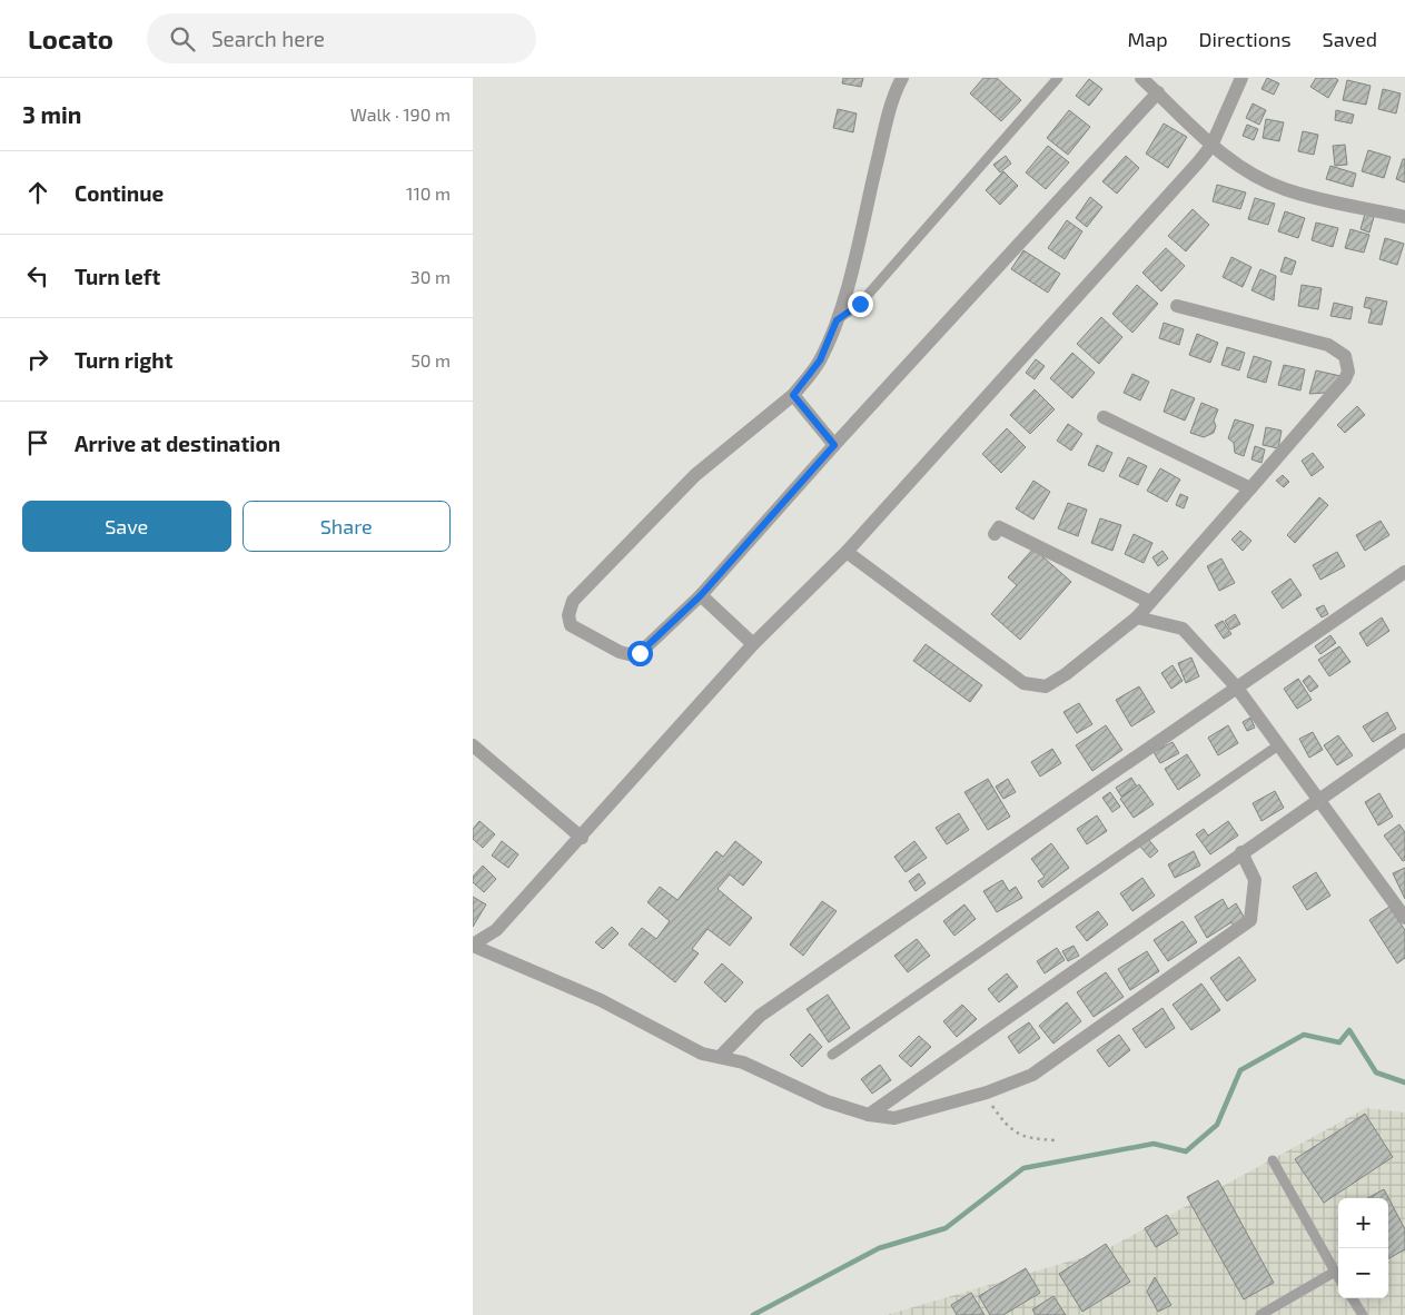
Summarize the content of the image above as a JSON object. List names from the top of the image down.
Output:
{
  "page": {
    "header": "Locato",
    "search": "Search here",
    "nav": ["Map", "Directions", "Saved"],
    "heading": ["3 min", "Walk · 190 m"],
    "list": [
      ["Continue", "110 m"],
      ["Turn left", "30 m"],
      ["Turn right", "50 m"],
      "Arrive at destination"
    ],
    "buttons": ["Save", "Share"],
    "map_buttons": ["+", "−"]
  }
}
